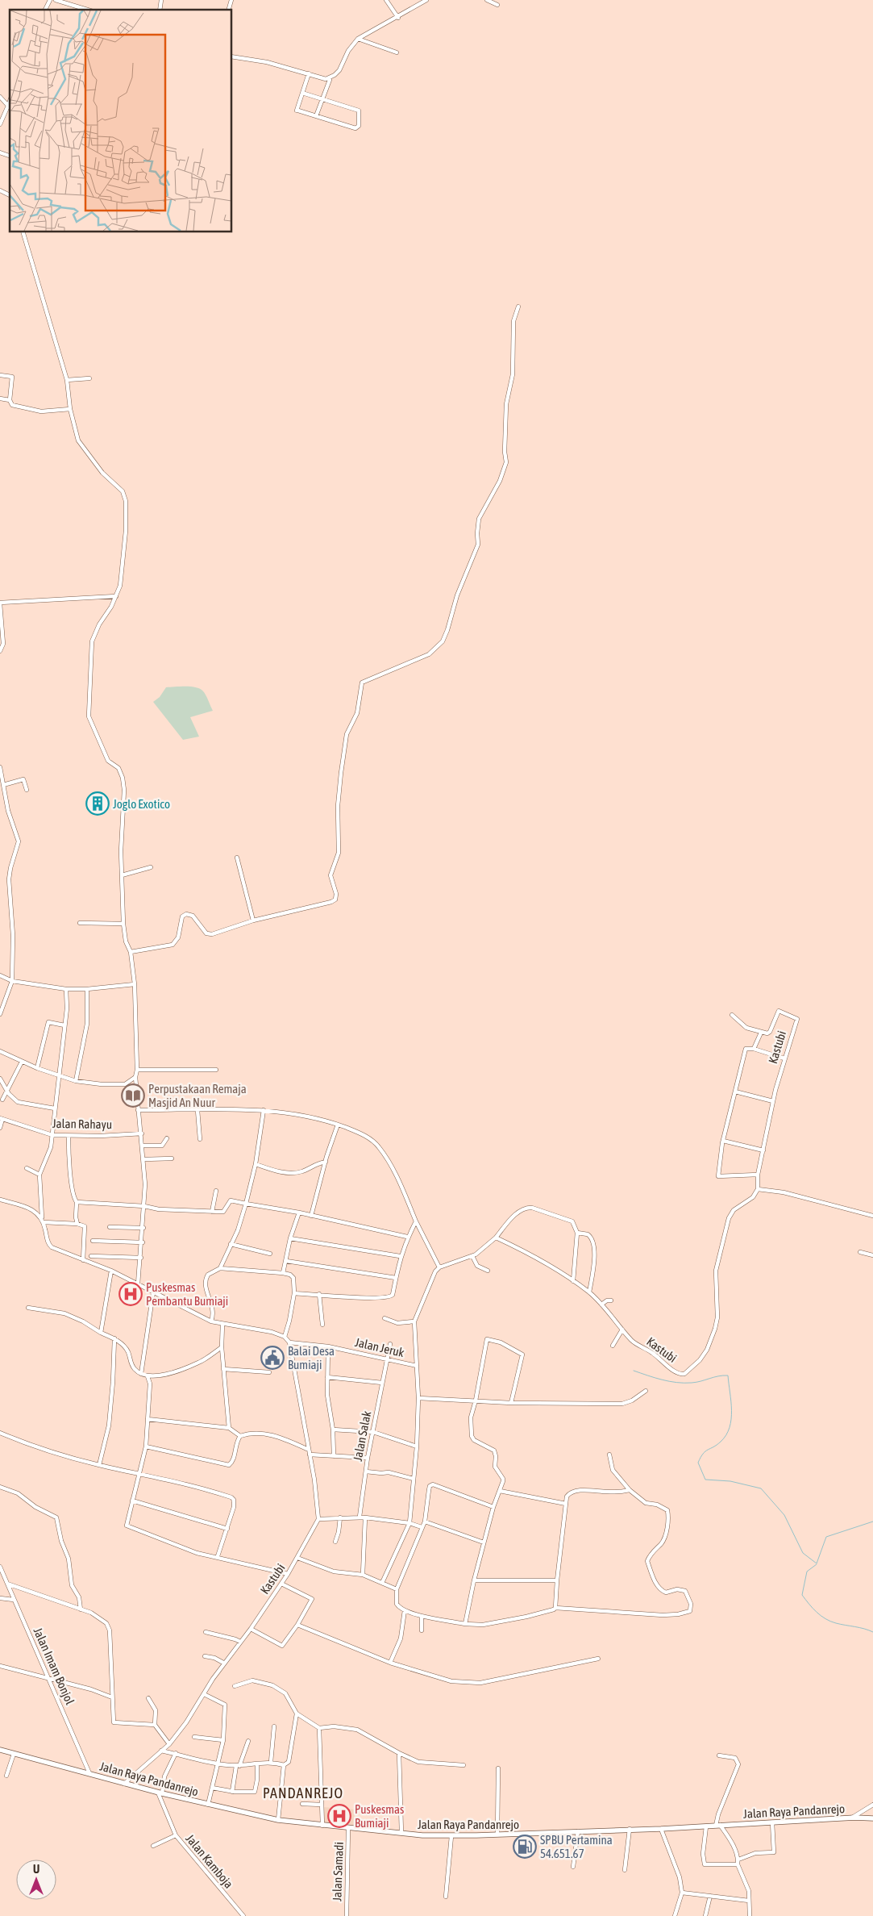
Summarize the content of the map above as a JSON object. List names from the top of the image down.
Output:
{
  "streets": {
    "main road": ["Jalan Raya Pandanrejo"],
    "street": [
      "Kastubi",
      "Jalan Rahayu",
      "Jalan Jeruk",
      "Jalan Salak",
      "Jalan Imam Bonjol",
      "Jalan Kamboja",
      "Jalan Samadi"
    ]
  },
  "crossings": [
    ["Kastubi", "Jalan Raya Pandanrejo"],
    ["Jalan Jeruk", "Jalan Salak"],
    ["Jalan Imam Bonjol", "Jalan Raya Pandanrejo"],
    ["Jalan Raya Pandanrejo", "Jalan Kamboja"],
    ["Jalan Raya Pandanrejo", "Jalan Samadi"]
  ],
  "districts": ["PANDANREJO"],
  "places": {
    "building": ["Joglo Exotico"],
    "library": ["Perpustakaan Remaja Masjid An Nuur"],
    "hospital": ["Puskesmas Pembantu Bumiaji", "Puskesmas Bumiaji"],
    "public building": ["Balai Desa Bumiaji"],
    "fuel station": ["SPBU Pertamina 54.651.67"]
  },
  "north": "top"
}
